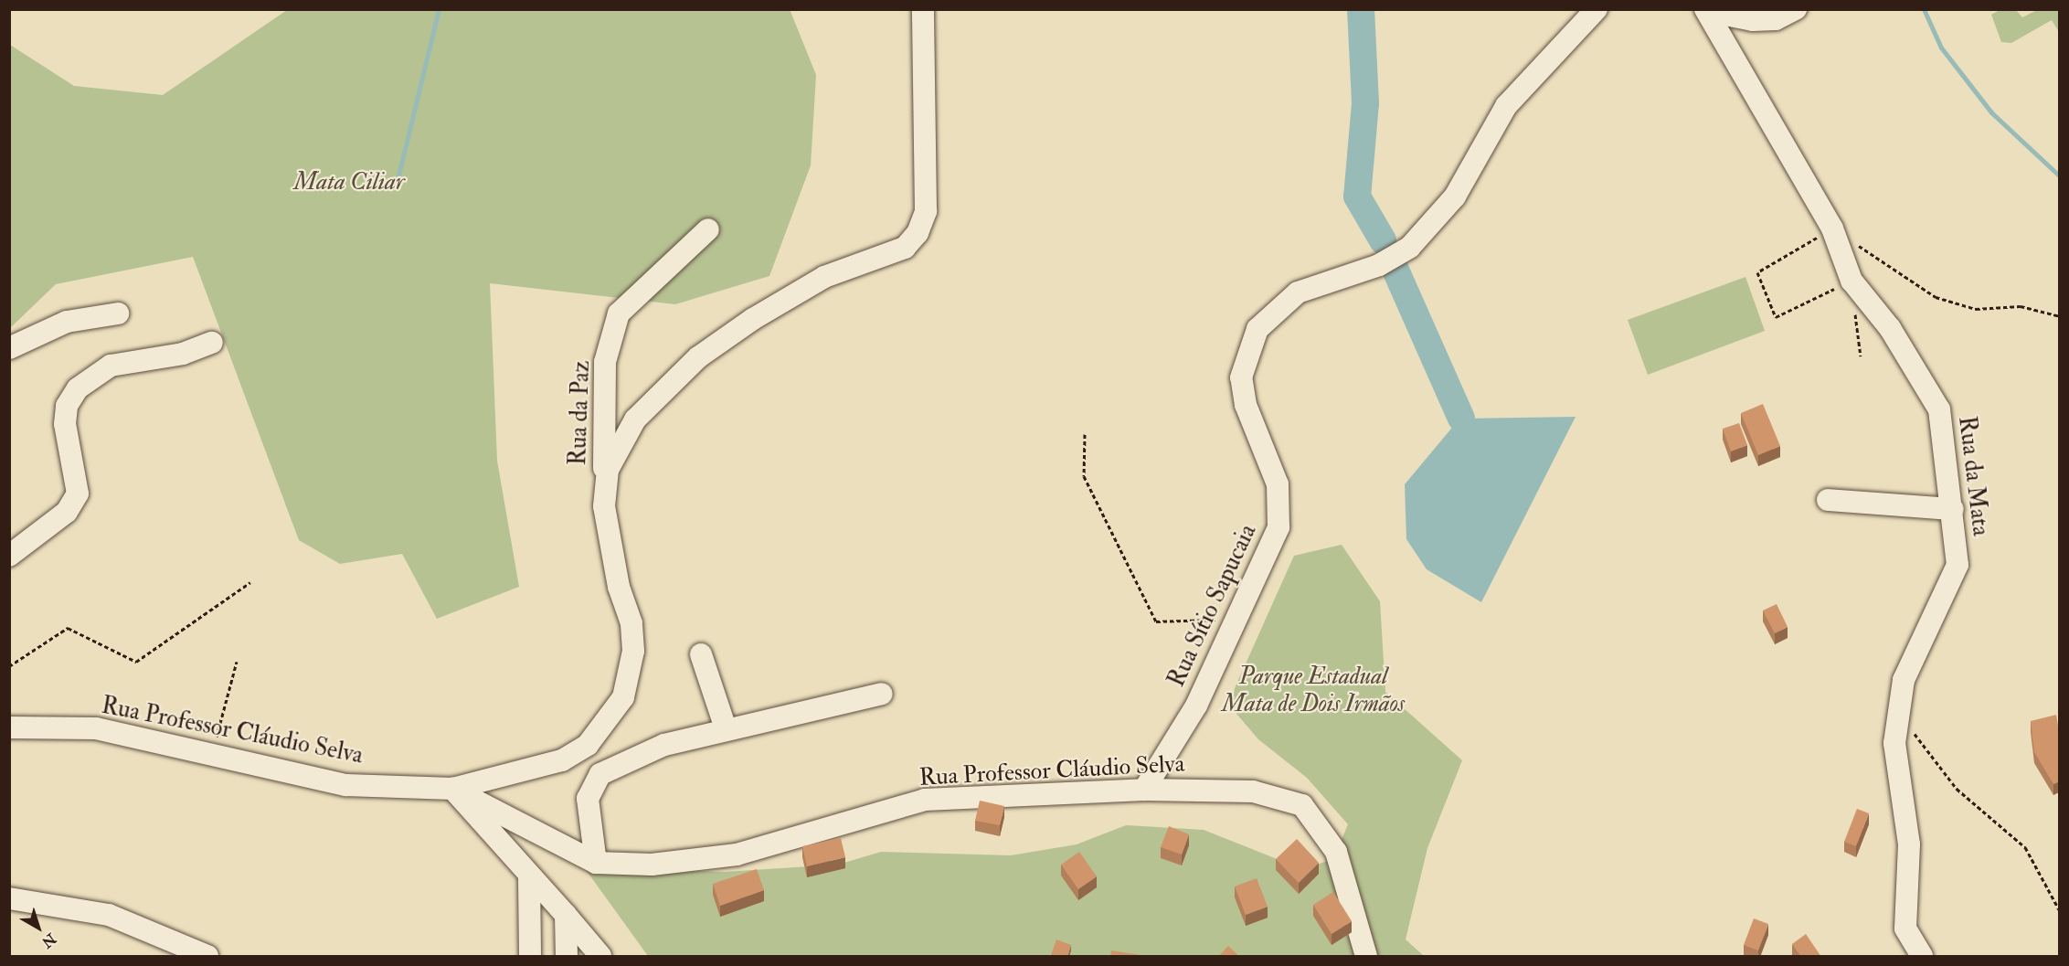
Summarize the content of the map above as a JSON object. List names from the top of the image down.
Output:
{
  "streets": {
    "street": [
      "Rua da Paz",
      "Rua da Mata",
      "Rua Sítio Sapucaia",
      "Rua Professor Cláudio Selva"
    ]
  },
  "crossings": [
    ["Rua Sítio Sapucaia", "Rua Professor Cláudio Selva"]
  ],
  "parks": ["Mata Ciliar", "Parque Estadual Mata de Dois Irmãos"],
  "north": "bottom right"
}
